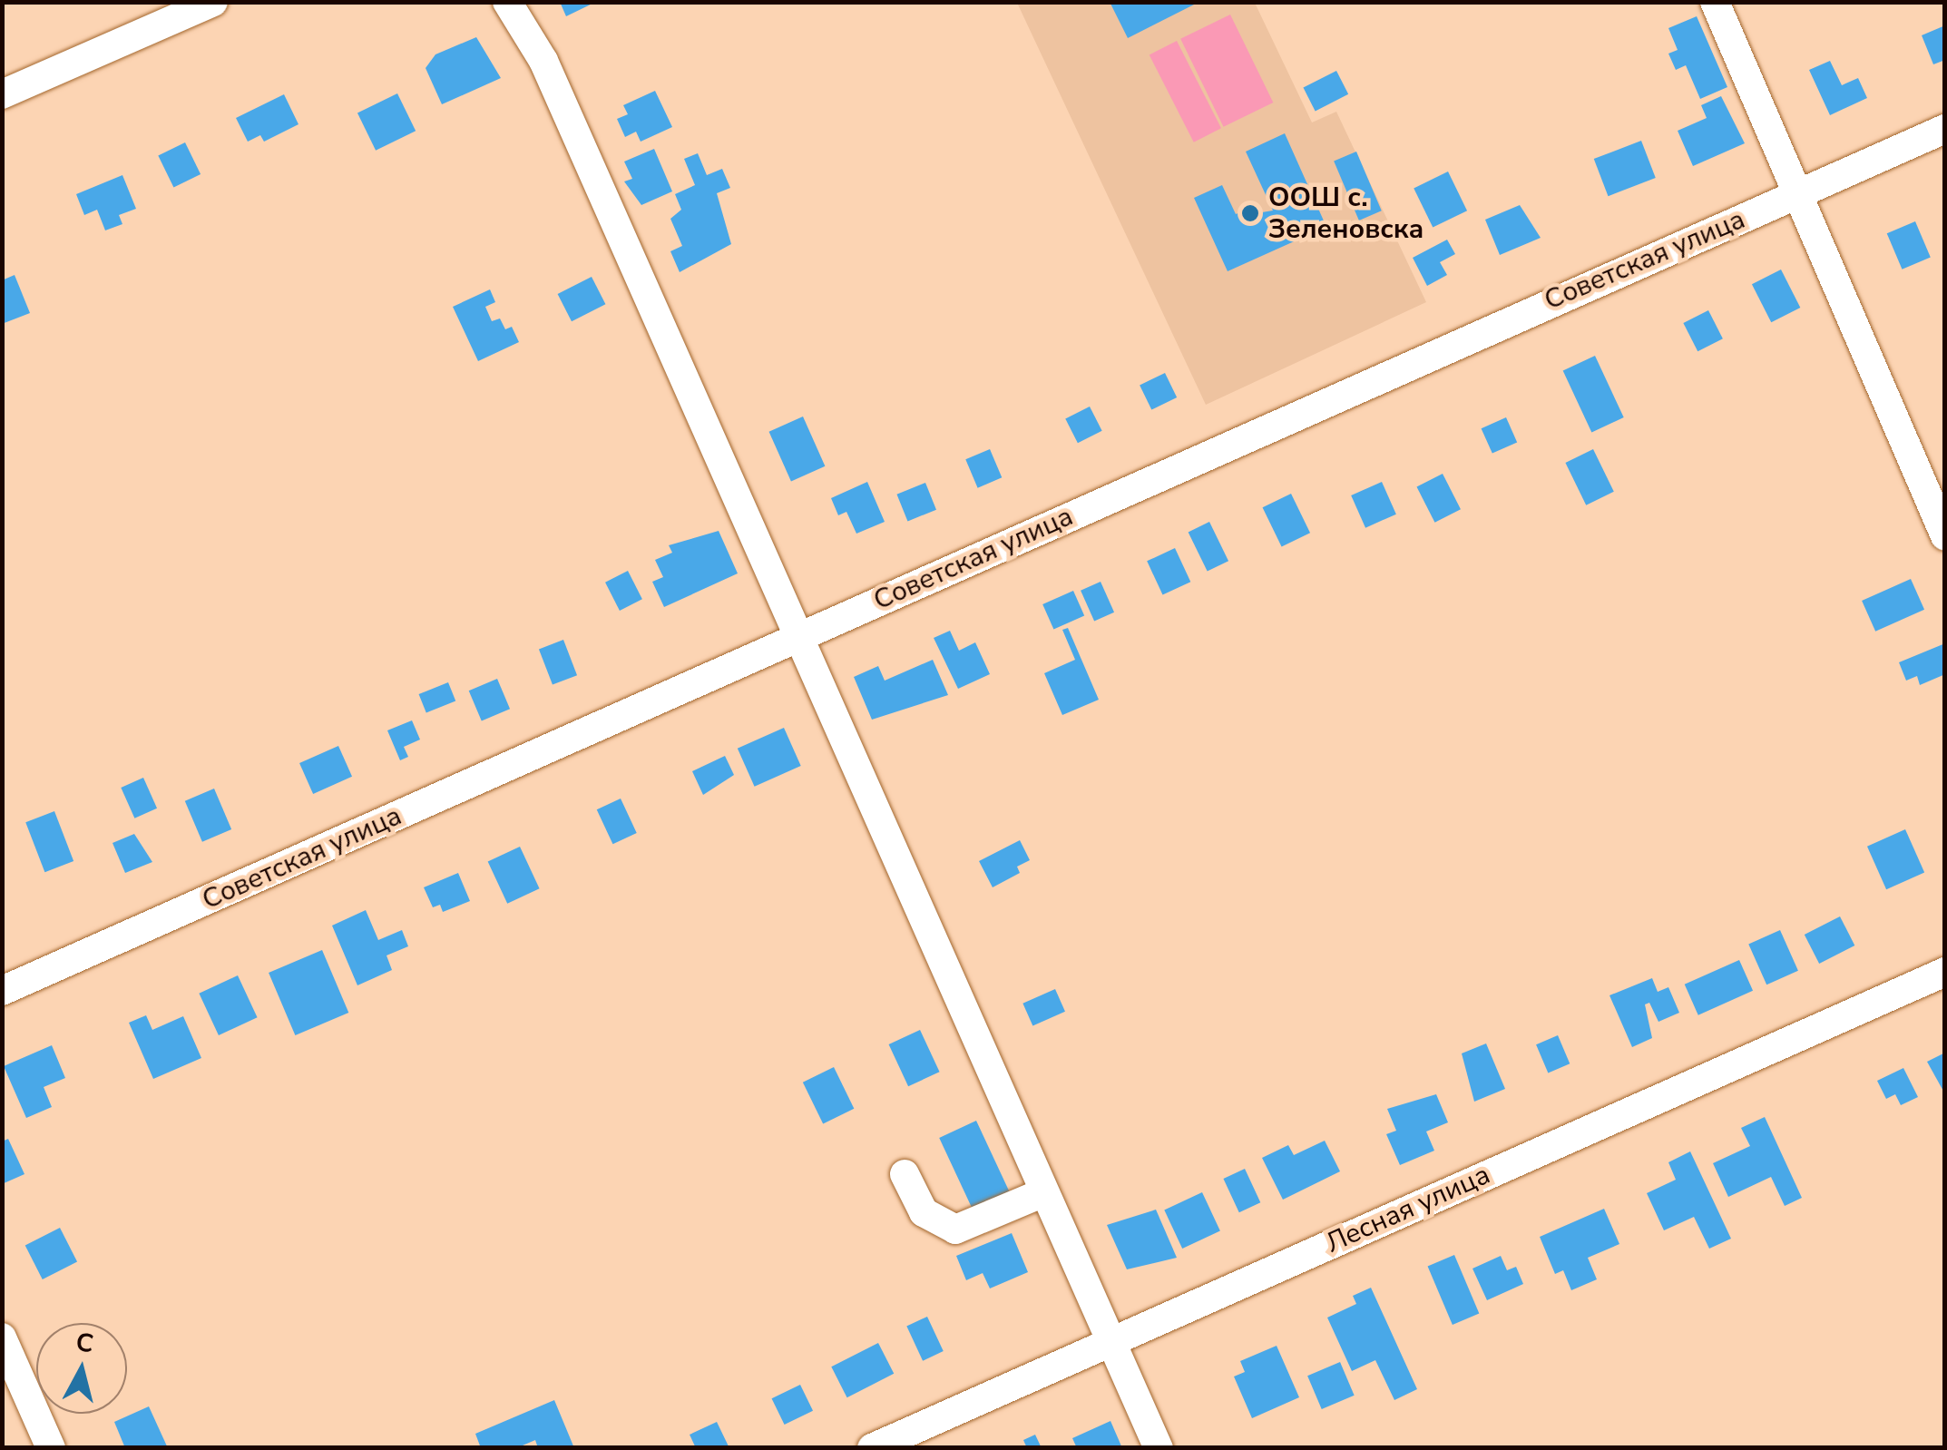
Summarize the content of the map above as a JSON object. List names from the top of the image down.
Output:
{
  "streets": {
    "street": ["Советская улица", "Лесная улица"]
  },
  "places": ["ООШ с. Зеленовска"],
  "north": "top"
}
